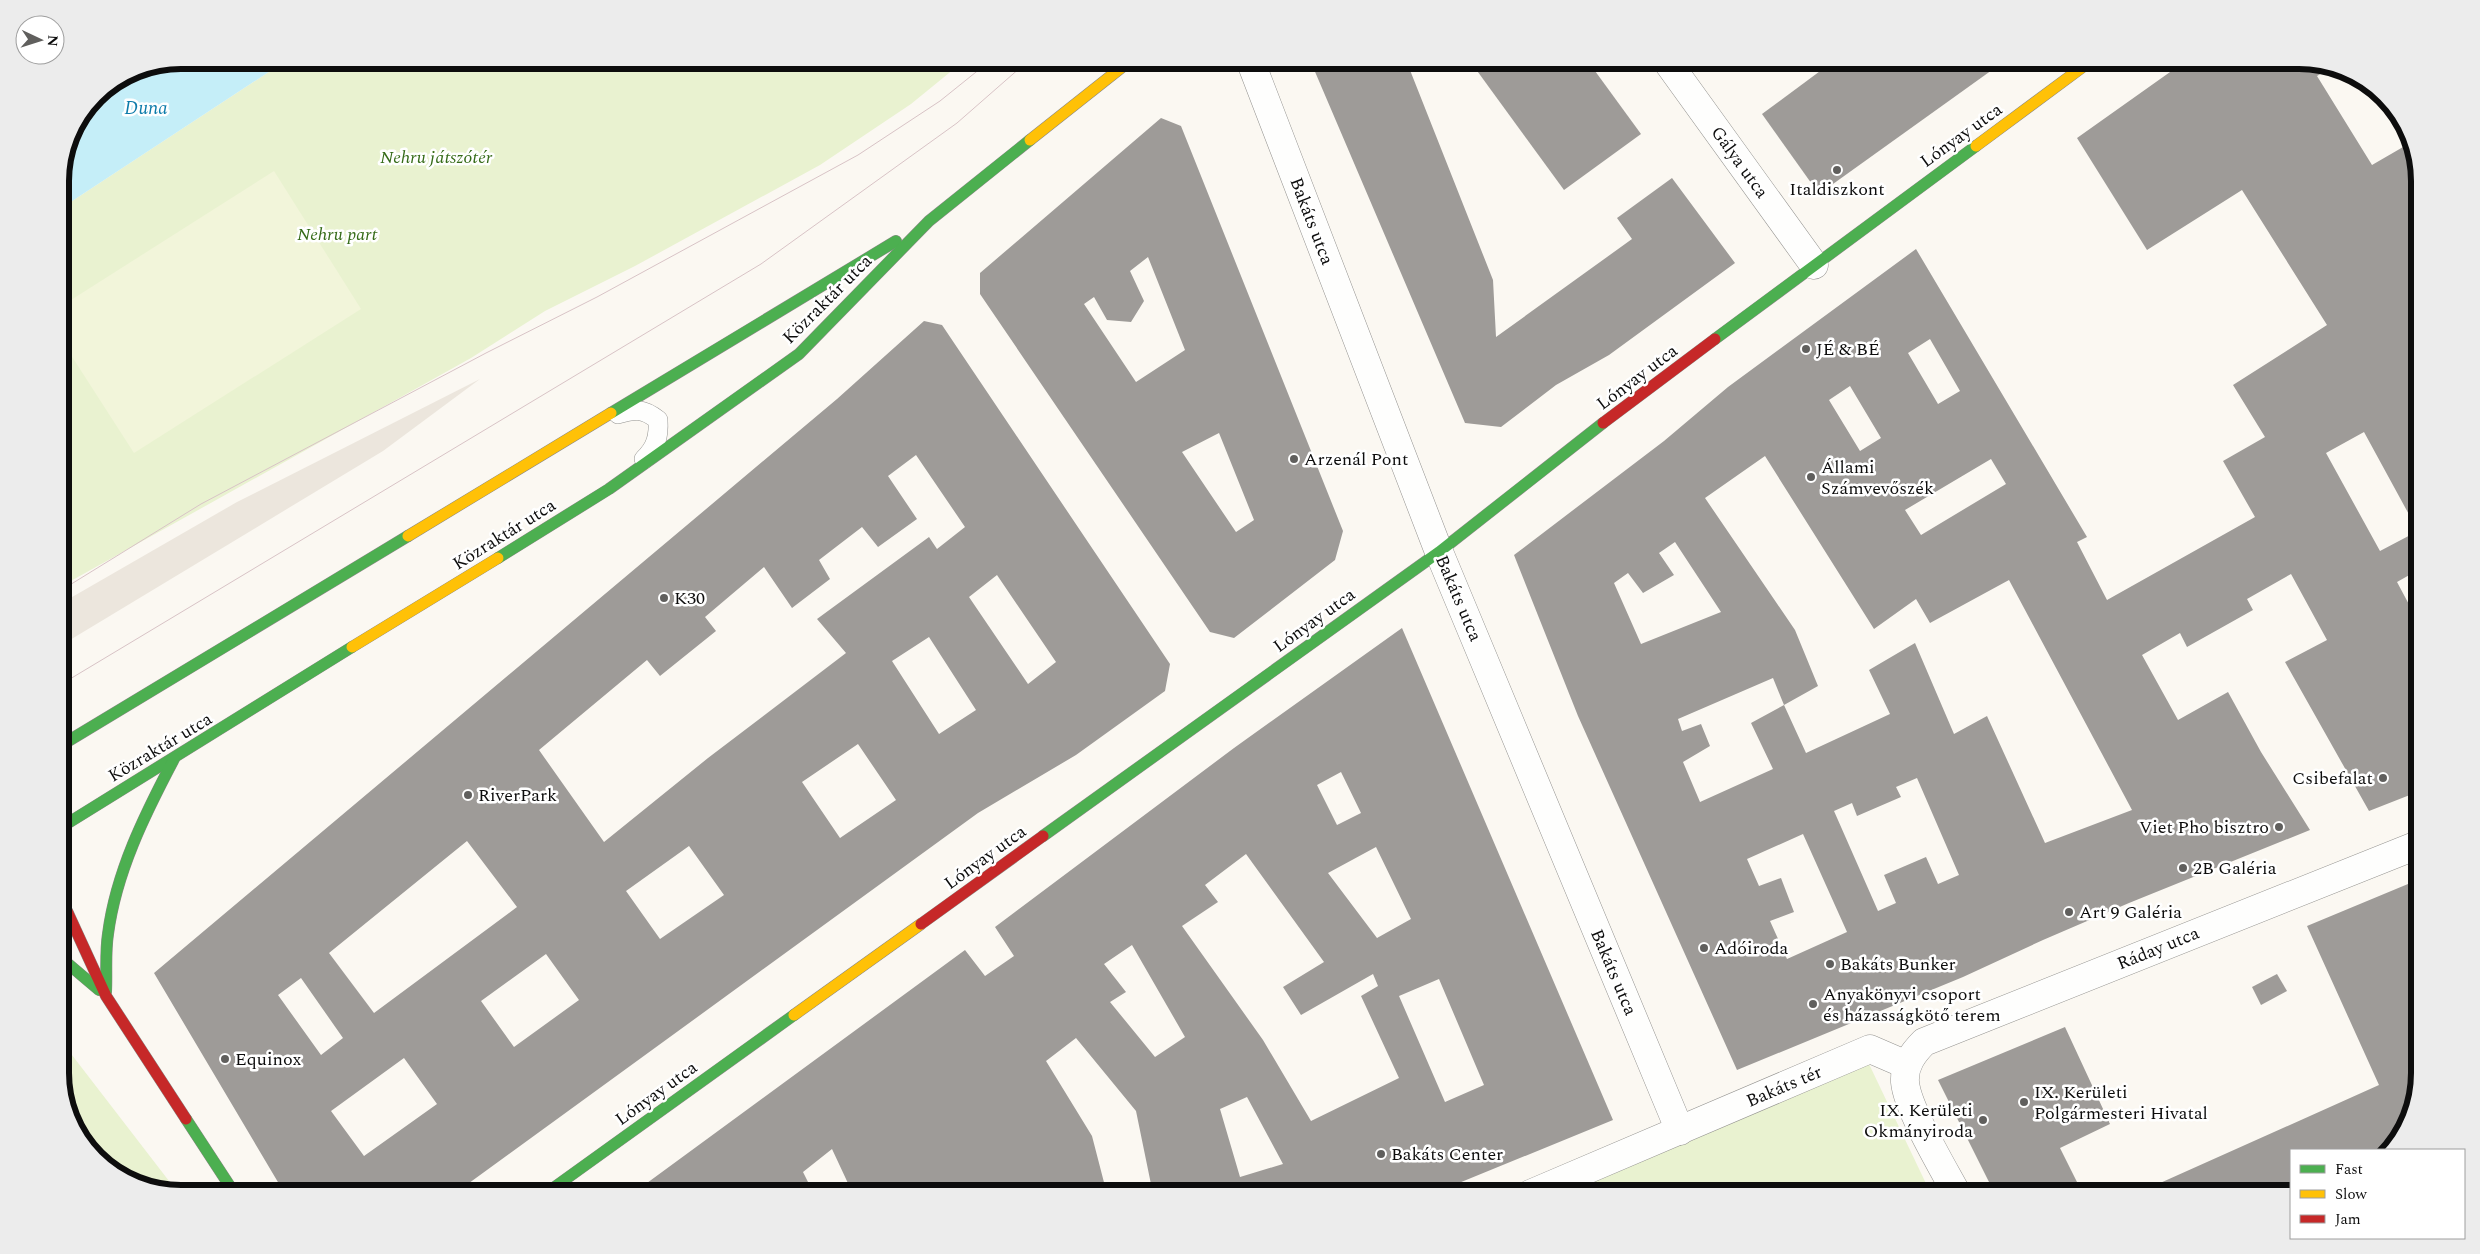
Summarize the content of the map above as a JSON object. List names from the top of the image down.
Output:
{
  "streets": {
    "main road": ["Lónyay utca", "Közraktár utca"],
    "street": [
      "Gálya utca",
      "Bakáts utca",
      "Ráday utca",
      "Bakáts tér"
    ]
  },
  "crossings": [
    ["Lónyay utca", "Gálya utca"],
    ["Lónyay utca", "Bakáts utca"],
    ["Bakáts utca", "Bakáts tér"],
    ["Ráday utca", "Bakáts tér"]
  ],
  "water": ["Duna"],
  "parks": ["Nehru játszótér", "Nehru part"],
  "places": [
    "Italdiszkont",
    "JÉ & BÉ",
    "Arzenál Pont",
    "Állami Számvevőszék",
    "K30",
    "Csibefalat",
    "RiverPark",
    "Viet Pho bisztro",
    "2B Galéria",
    "Art 9 Galéria",
    "Adóiroda",
    "Bakáts Bunker",
    "Anyakönyvi csoport és házasságkötő terem",
    "Equinox",
    "IX. Kerületi Polgármesteri Hivatal",
    "IX. Kerületi Okmányiroda",
    "Bakáts Center"
  ],
  "legend": ["Fast", "Slow", "Jam"],
  "north": "right"
}
